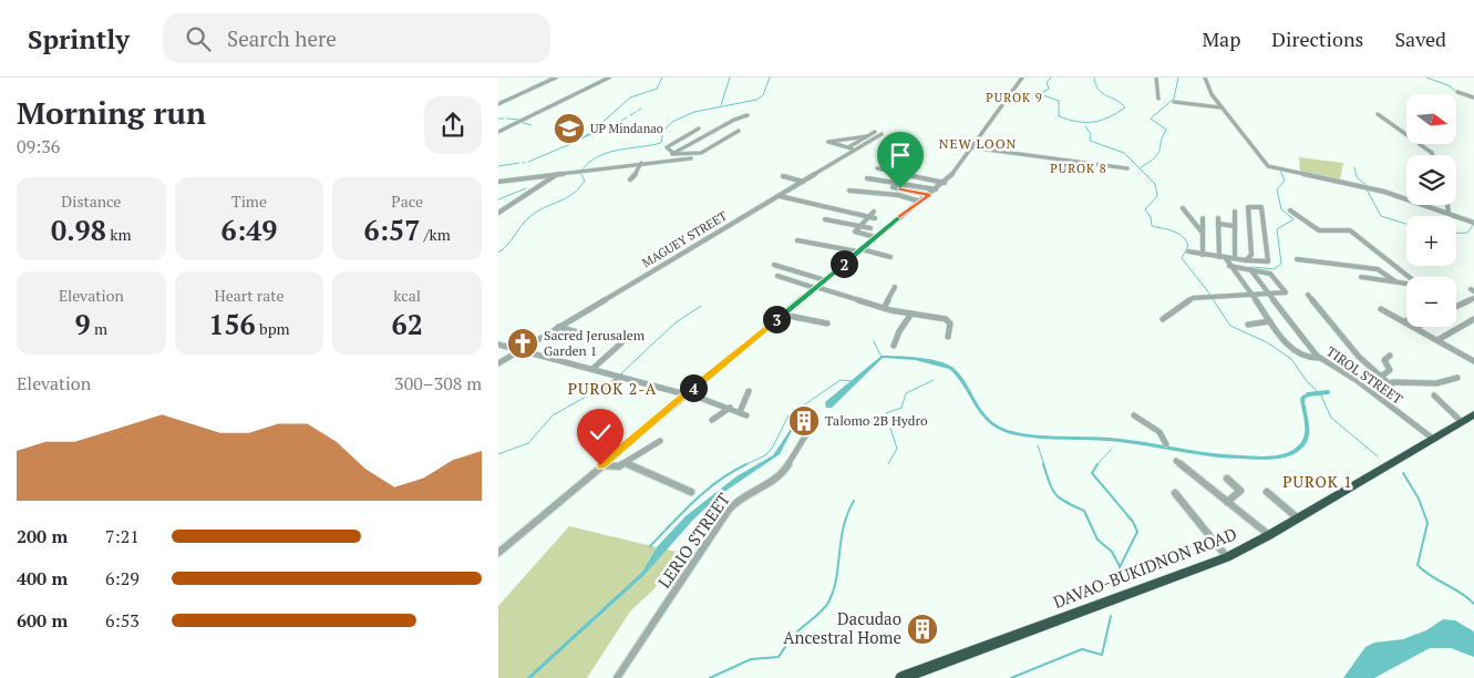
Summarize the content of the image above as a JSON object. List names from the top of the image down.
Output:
{
  "streets": {
    "highway": ["DAVAO-BUKIDNON ROAD"],
    "street": ["MAGUEY STREET", "TIROL STREET", "LERIO STREET"]
  },
  "crossings": [
    ["TIROL STREET", "DAVAO-BUKIDNON ROAD"]
  ],
  "districts": [
    "PUROK 9",
    "NEW LOON",
    "PUROK 8",
    "PUROK 2-A",
    "PUROK 1"
  ],
  "places": {
    "school or university": ["UP Mindanao"],
    "church": ["Sacred Jerusalem Garden 1"],
    "building": ["Talomo 2B Hydro", "Dacudao Ancestral Home"]
  },
  "north": "right",
  "page": {
    "header": "Sprintly",
    "search": "Search here",
    "nav": ["Map", "Directions", "Saved"],
    "heading": ["Morning run", "09:36"],
    "map_buttons": ["+", "−"],
    "stats": [
      ["Distance", "0.98 km"],
      ["Time", "6:49"],
      ["Pace", "6:57 /km"],
      ["Elevation", "9 m"],
      ["Heart rate", "156 bpm"],
      ["kcal", "62"]
    ],
    "pins": ["2", "3", "4"],
    "chart": ["Elevation", "300–308 m"],
    "list": [
      {
        "name": "200 m",
        "note": "7:21"
      },
      {
        "name": "400 m",
        "note": "6:29"
      },
      {
        "name": "600 m",
        "note": "6:53"
      }
    ]
  }
}
